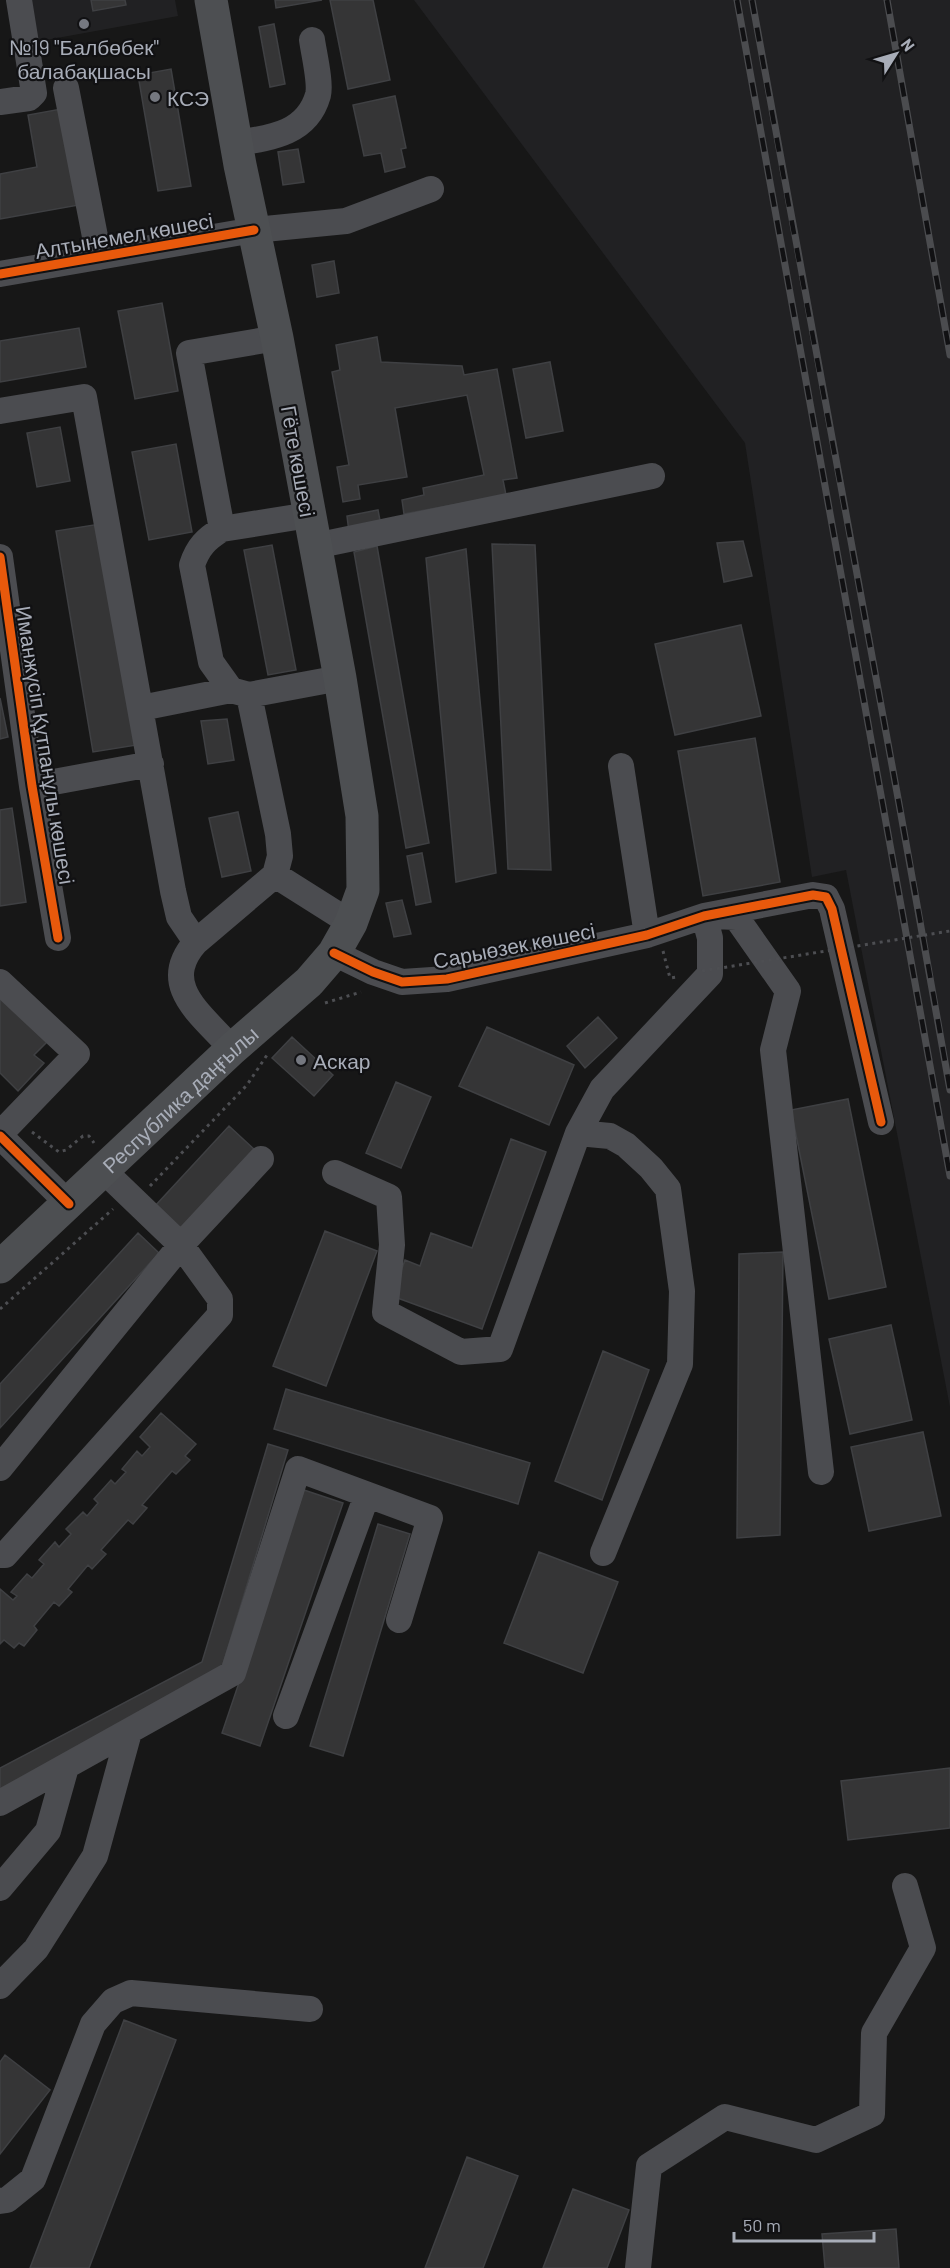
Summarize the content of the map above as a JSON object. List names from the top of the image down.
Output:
{
  "streets": {
    "main road": ["Гёте көшесі", "Республика даңғылы"],
    "street": ["Алтынемел көшесі", "Иманжүсіп Құтпанұлы көшесі", "Сарыөзек көшесі"]
  },
  "crossings": [
    ["Алтынемел көшесі", "Гёте көшесі"],
    ["Гёте көшесі", "Республика даңғылы"],
    ["Сарыөзек көшесі", "Республика даңғылы"]
  ],
  "places": ["№19 \"Балбөбек\" балабақшасы", "КСЭ", "Аскар"],
  "scale_bar": "50 m",
  "north": "top right"
}
